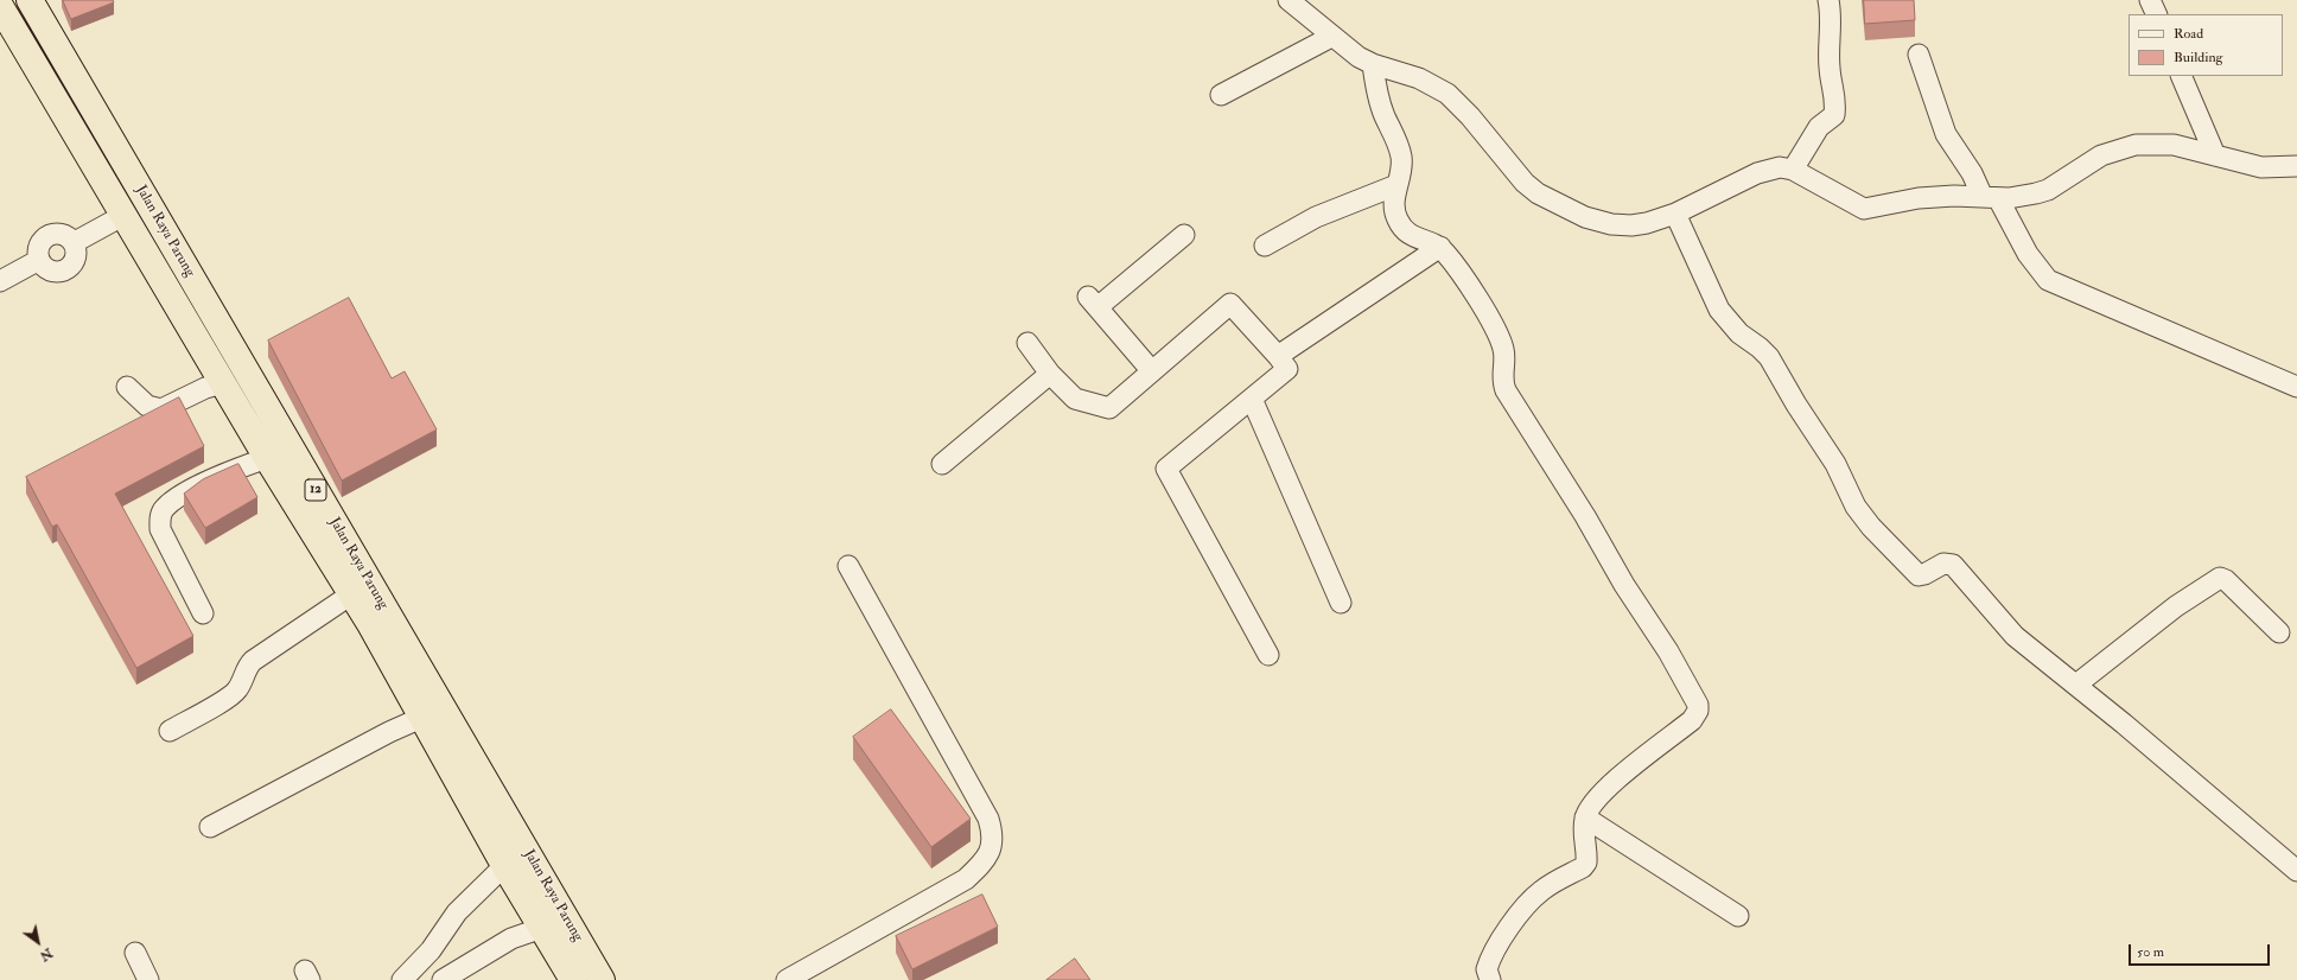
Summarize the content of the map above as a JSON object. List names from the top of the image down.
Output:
{
  "streets": {
    "highway": ["Jalan Raya Parung", "12"]
  },
  "legend": ["Road", "Building"],
  "scale_bar": "50 m",
  "north": "bottom right"
}
